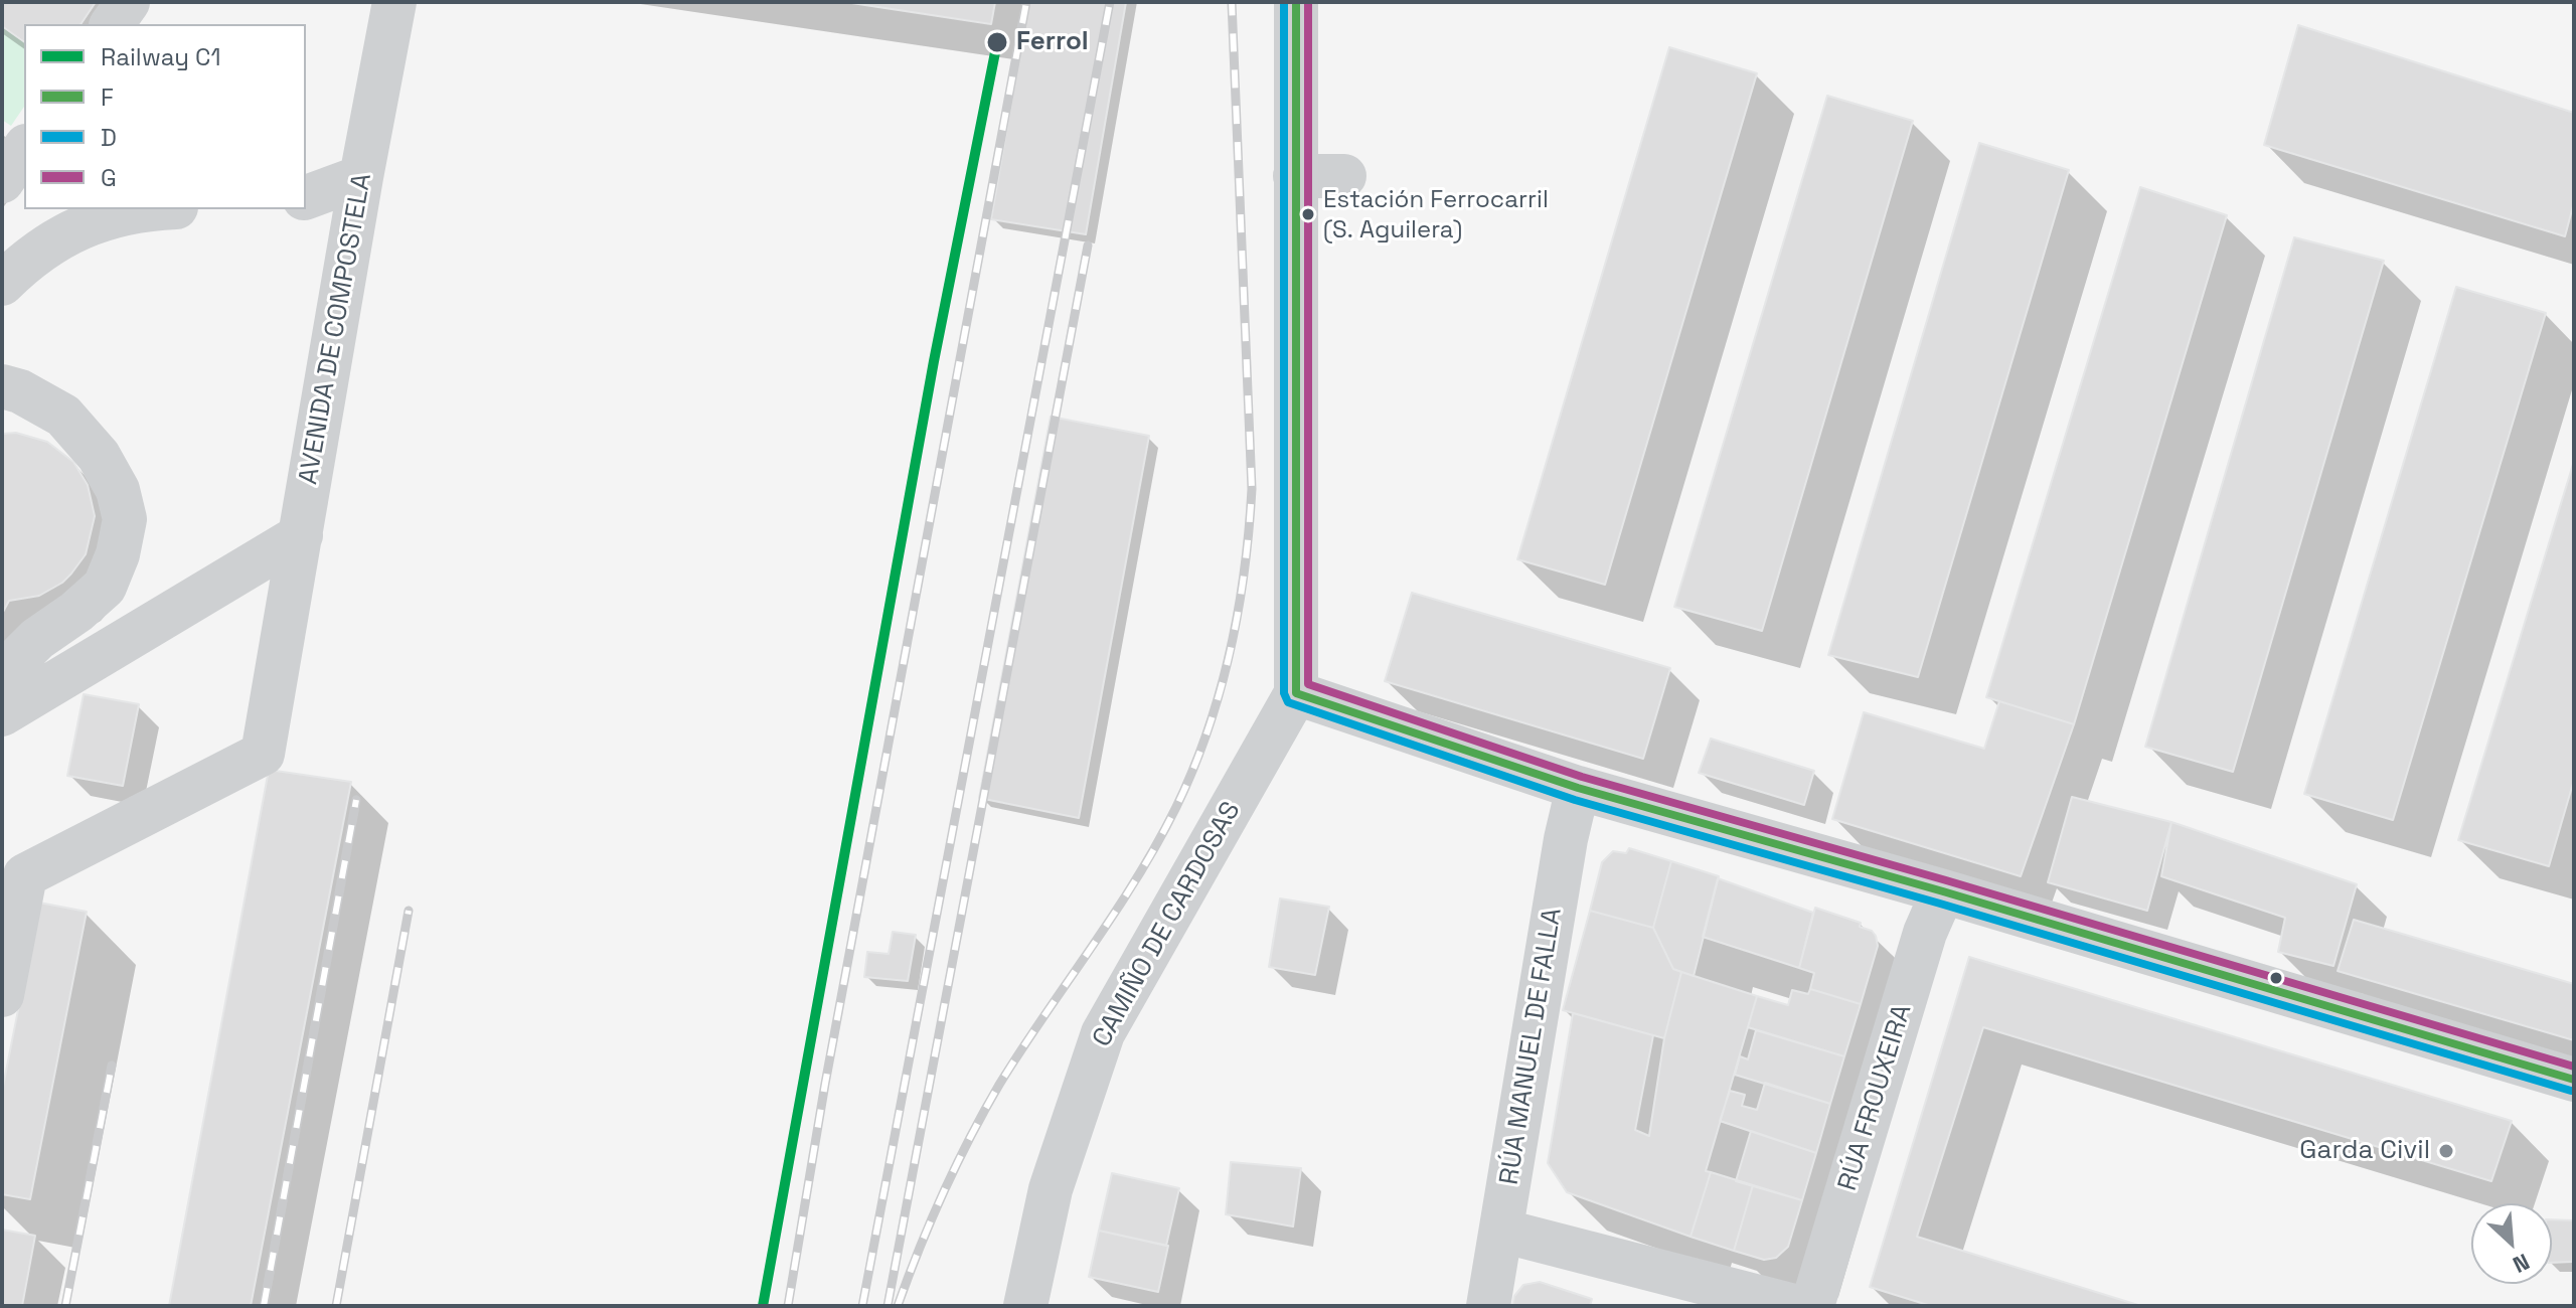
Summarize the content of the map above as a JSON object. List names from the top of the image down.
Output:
{
  "streets": {
    "street": [
      "AVENIDA DE COMPOSTELA",
      "CAMIÑO DE CARDOSAS",
      "RÚA MANUEL DE FALLA",
      "RÚA FROUXEIRA"
    ]
  },
  "places": ["Ferrol", "Estación Ferrocarril (S. Aguilera)", "Garda Civil"],
  "lines": [
    "transit line F",
    "transit line D",
    "transit line G",
    "rail line C1"
  ],
  "legend": [
    "Railway C1",
    "F",
    "D",
    "G"
  ],
  "north": "bottom right"
}
